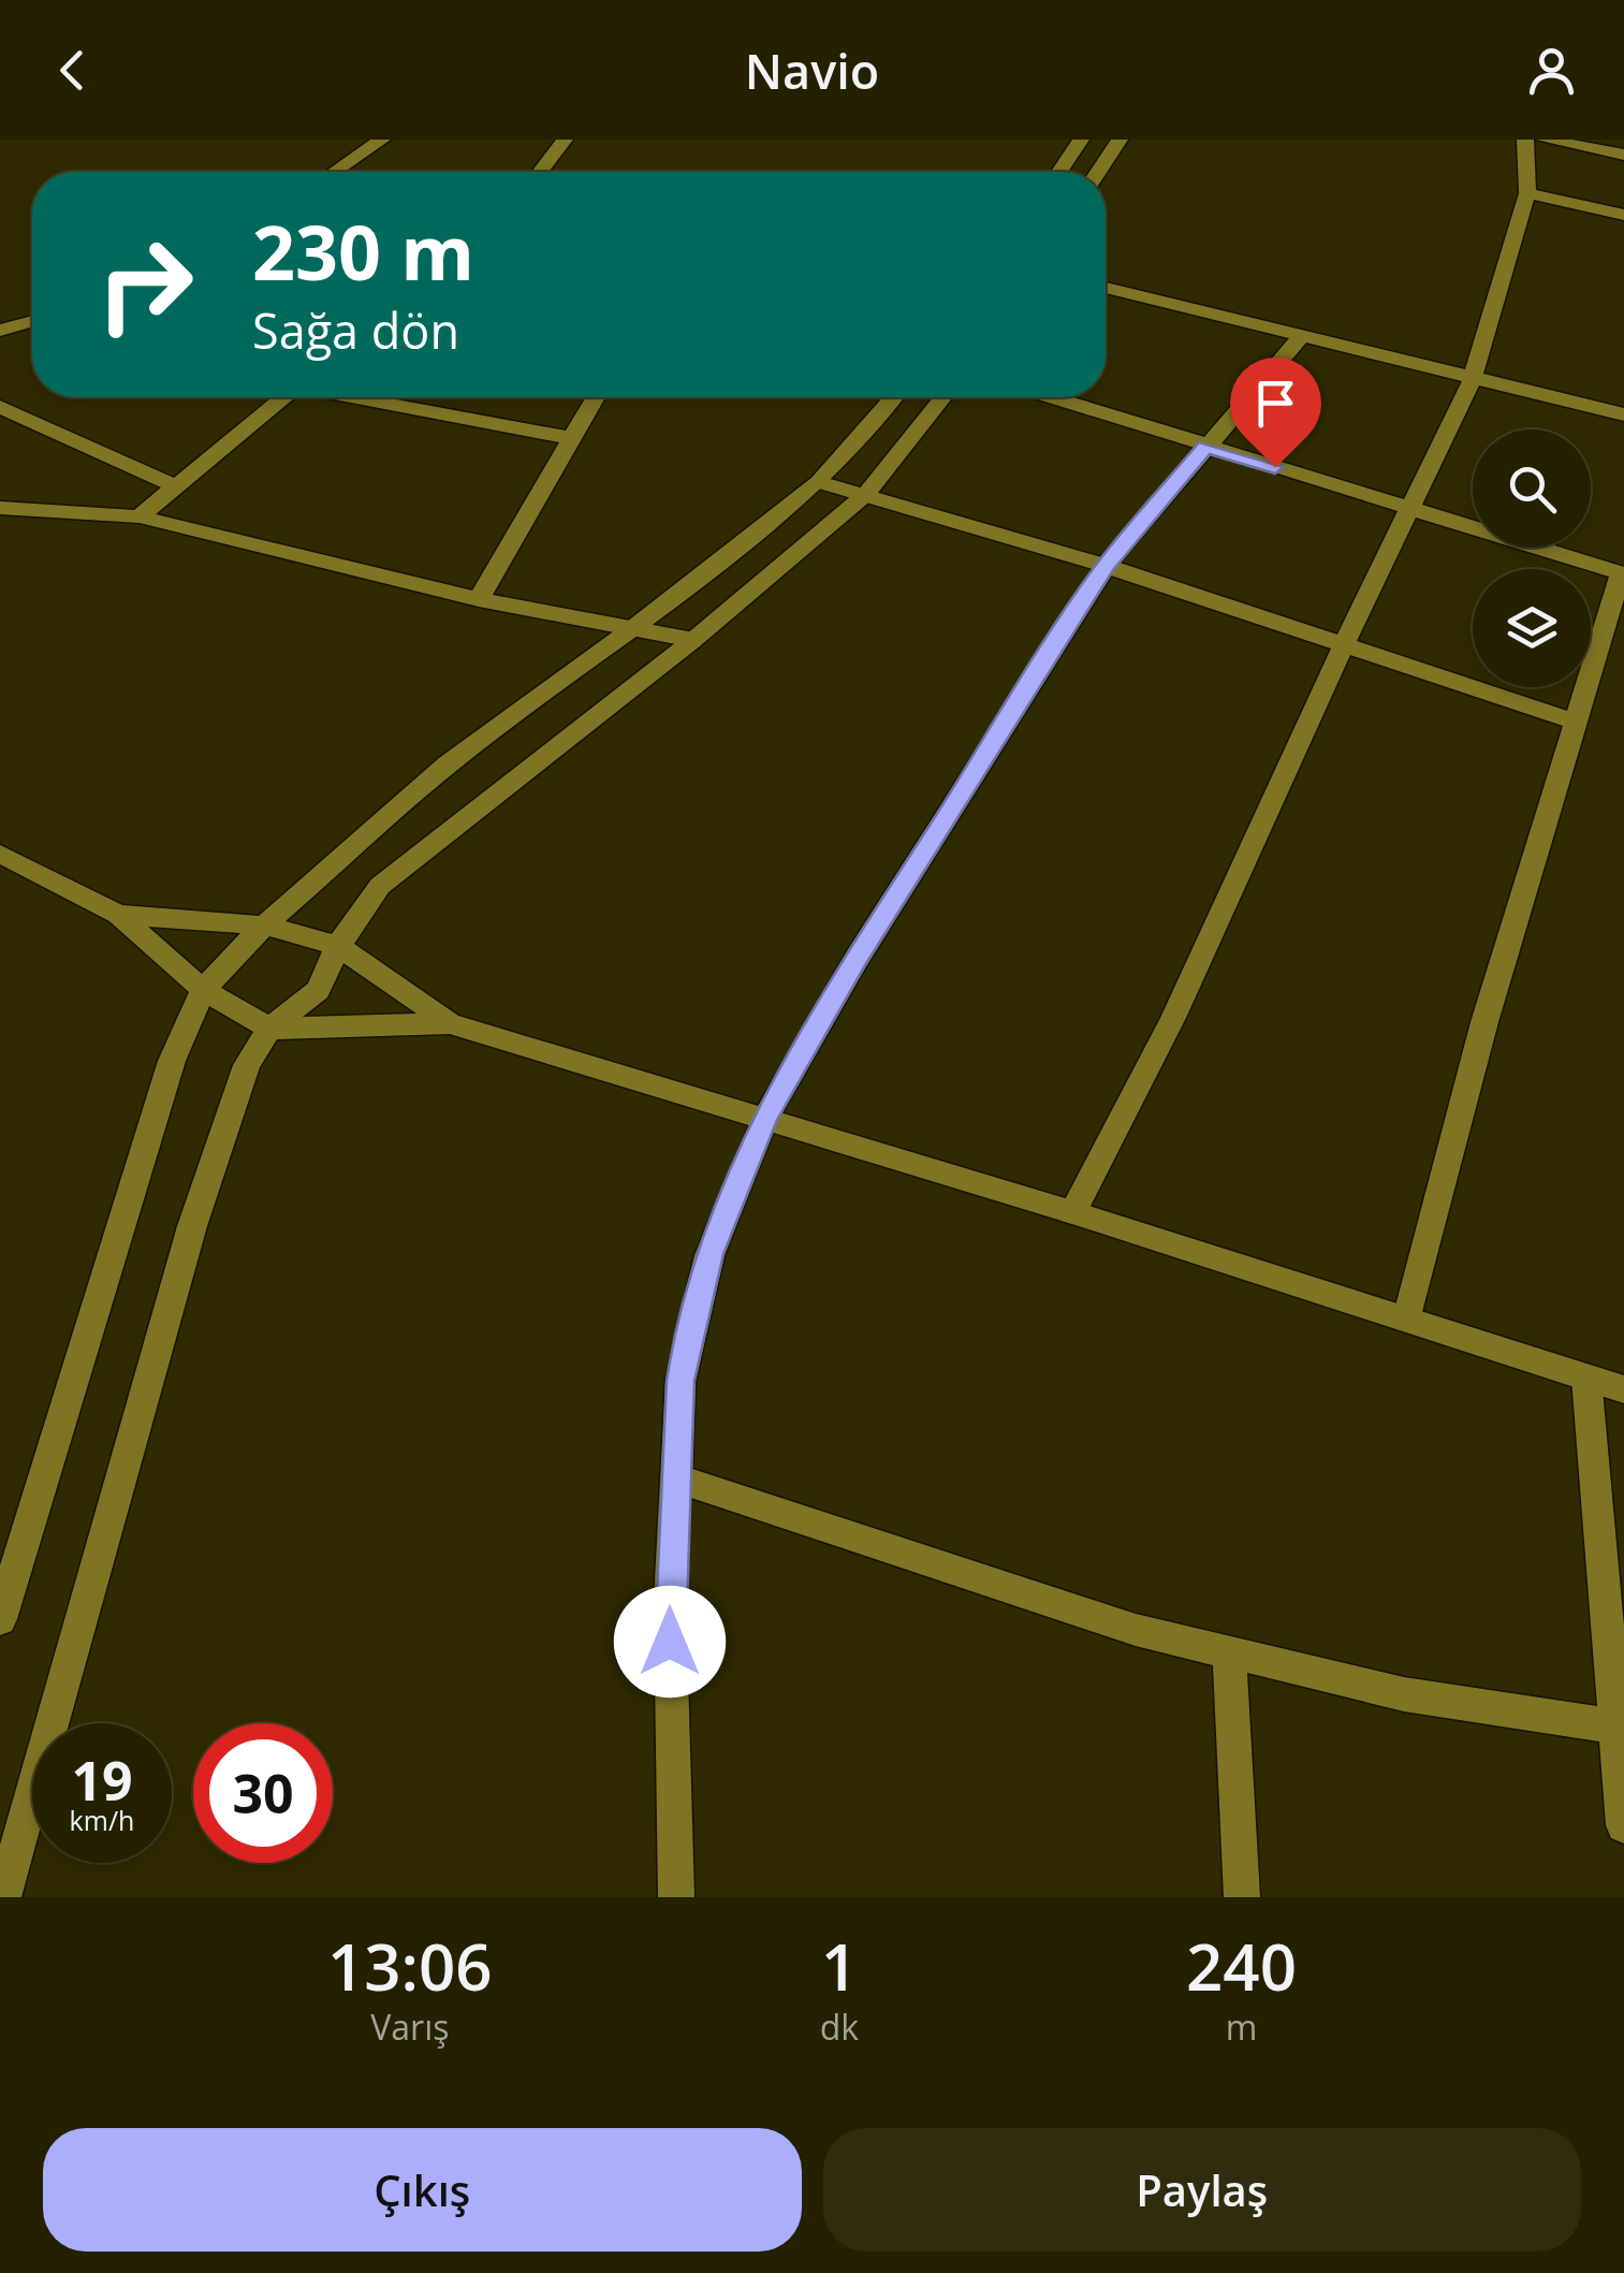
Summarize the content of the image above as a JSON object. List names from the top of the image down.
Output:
{
  "page": {
    "header": "Navio",
    "turn": ["230 m", "Sağa dön"],
    "speed": "19 km/h",
    "limit": "30",
    "eta": [
      "13:06",
      "Varış",
      "1",
      "dk",
      "240",
      "m"
    ],
    "buttons": ["Çıkış", "Paylaş"]
  }
}
